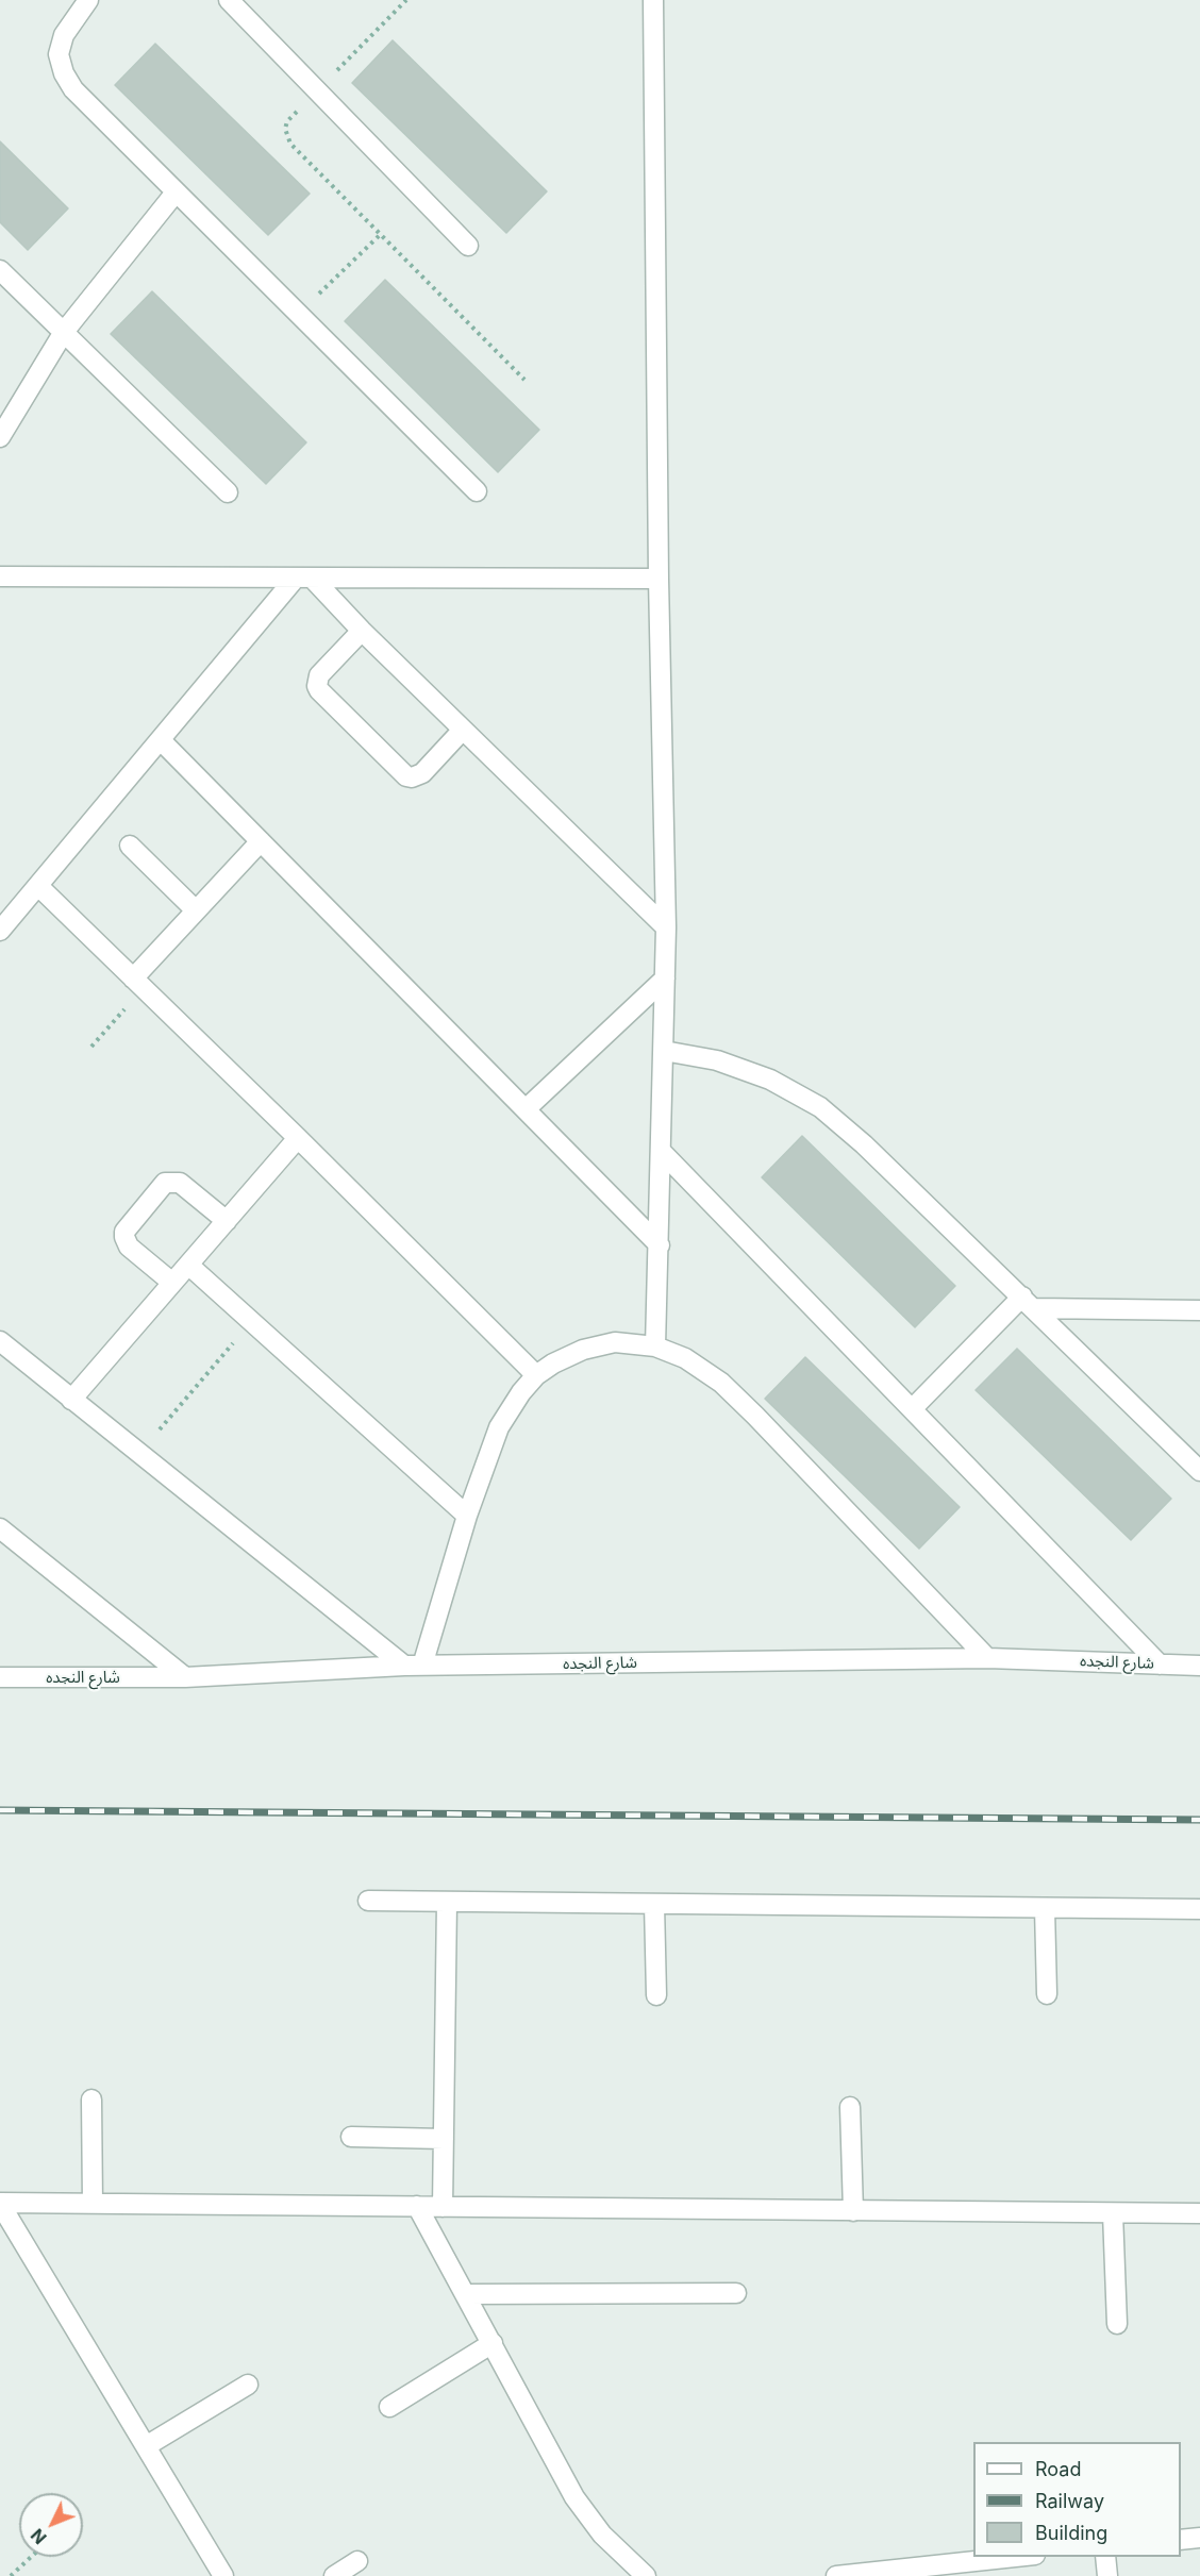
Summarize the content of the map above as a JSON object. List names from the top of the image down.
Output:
{
  "streets": {
    "street": ["شارع النجده"]
  },
  "legend": ["Road", "Railway", "Building"],
  "north": "bottom left"
}
